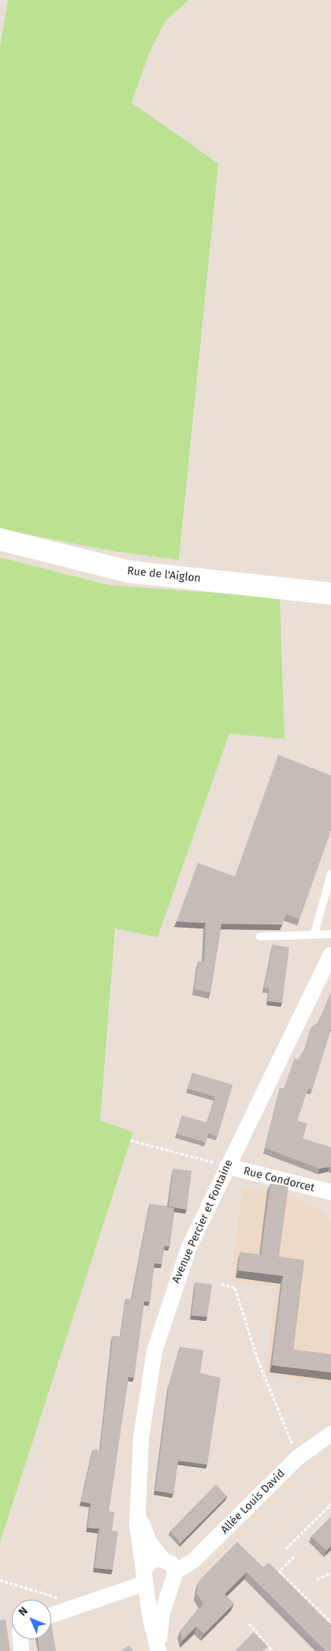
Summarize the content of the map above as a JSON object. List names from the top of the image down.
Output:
{
  "streets": {
    "main road": ["Rue de l'Aiglon"],
    "street": ["Rue Condorcet", "Avenue Percier et Fontaine", "Allée Louis David"]
  },
  "crossings": [
    ["Rue Condorcet", "Avenue Percier et Fontaine"],
    ["Avenue Percier et Fontaine", "Allée Louis David"]
  ],
  "north": "top left"
}
